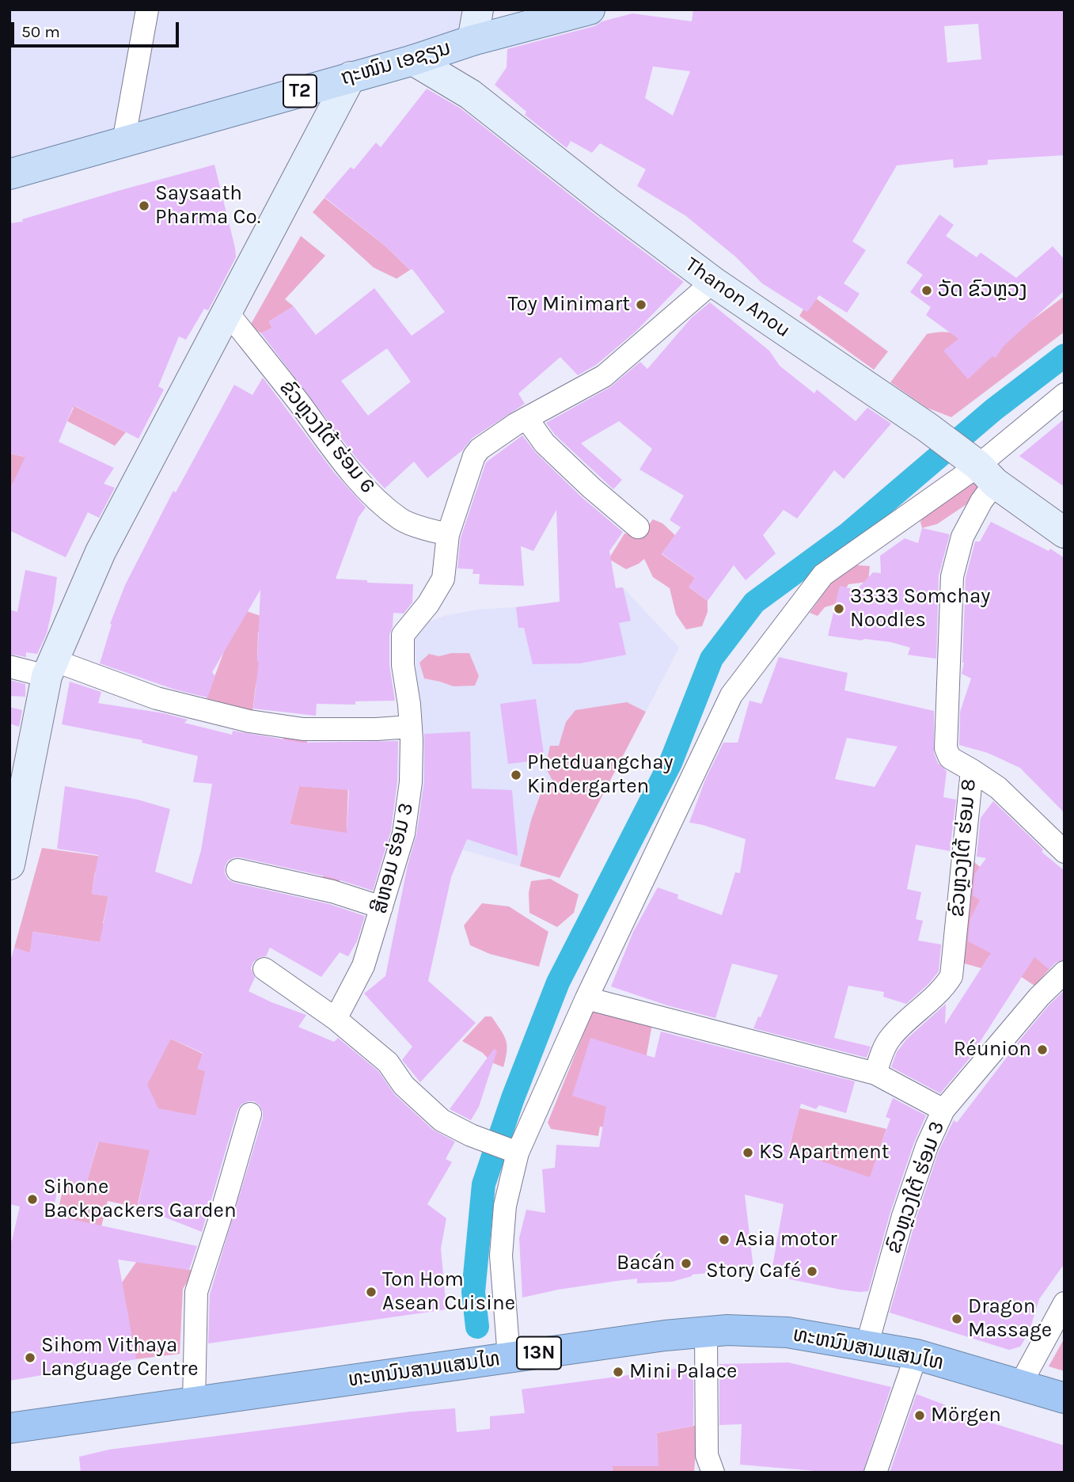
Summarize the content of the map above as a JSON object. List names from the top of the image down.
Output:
{
  "streets": {
    "highway": ["ທະຫນົນສາມແສນໄທ", "13N"],
    "main road": ["ຖະໜົນ ເອຊຽນ", "T2"],
    "street": [
      "Thanon Anou",
      "ຂົວຫຼວງໃຕ້ ຮ່ອມ 6",
      "ຂົວຫຼວງໃຕ້ ຮ່ອມ 8",
      "ສີຫອມ ຮ່ອມ 3",
      "ຂົວຫຼວງໃຕ້ ຮ່ອມ 3"
    ]
  },
  "crossings": [
    ["ຖະໜົນ ເອຊຽນ", "Thanon Anou"],
    ["Thanon Anou", "ຂົວຫຼວງໃຕ້ ຮ່ອມ 8"],
    ["Thanon Anou", "ສີຫອມ ຮ່ອມ 3"],
    ["ຂົວຫຼວງໃຕ້ ຮ່ອມ 6", "ສີຫອມ ຮ່ອມ 3"],
    ["ຂົວຫຼວງໃຕ້ ຮ່ອມ 3", "ທະຫນົນສາມແສນໄທ"]
  ],
  "places": [
    "Saysaath Pharma Co.",
    "ວັດ ຂົວຫຼວງ",
    "Toy Minimart",
    "3333 Somchay Noodles",
    "Phetduangchay Kindergarten",
    "Réunion",
    "KS Apartment",
    "Sihone Backpackers Garden",
    "Asia motor",
    "Bacán",
    "Story Café",
    "Ton Hom Asean Cuisine",
    "Dragon Massage",
    "Sihom Vithaya Language Centre",
    "Mini Palace",
    "Mörgen"
  ],
  "scale_bar": "50 m"
}
